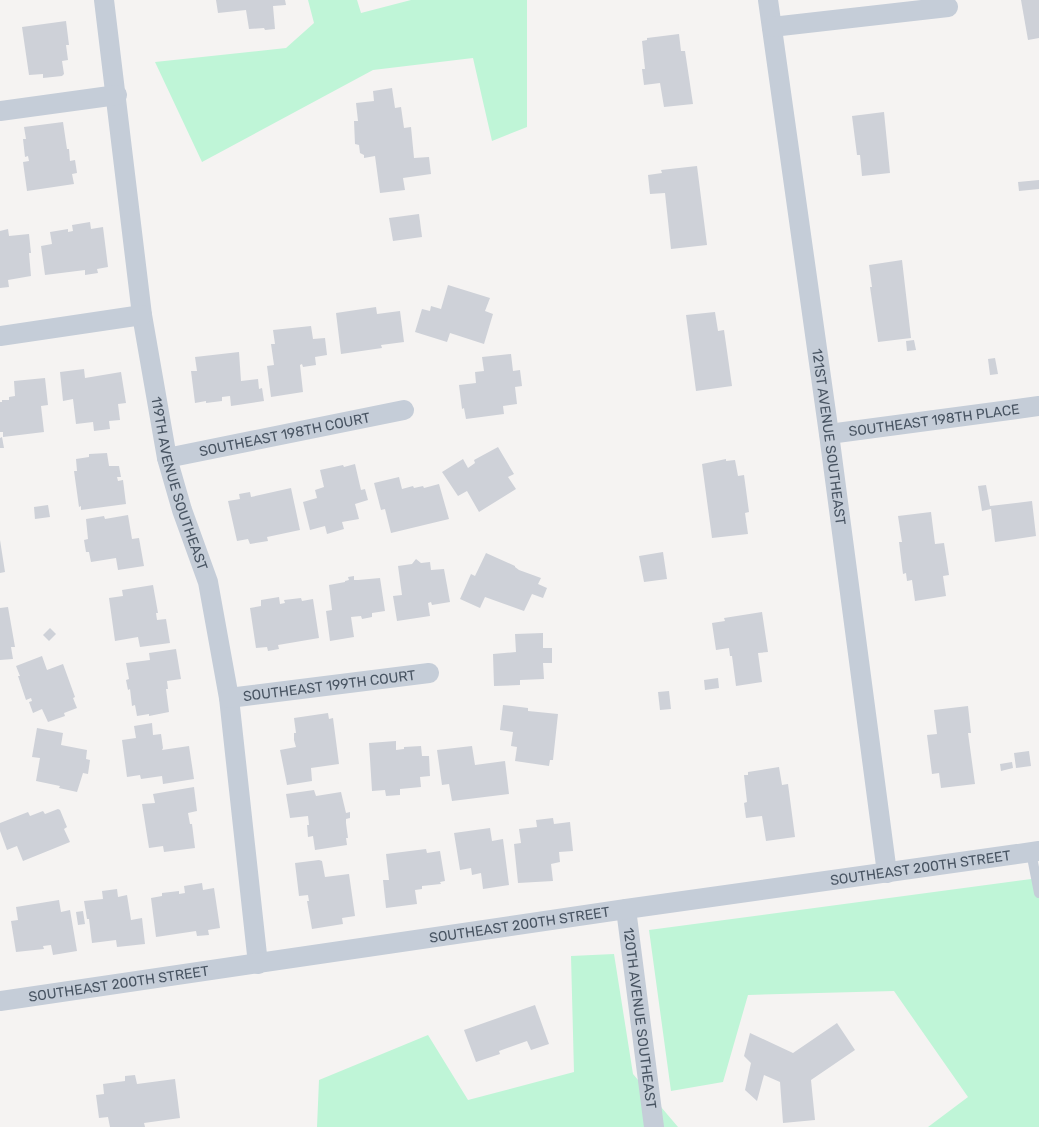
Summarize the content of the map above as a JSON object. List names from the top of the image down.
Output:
{
  "streets": {
    "street": [
      "SOUTHEAST 198TH PLACE",
      "SOUTHEAST 198TH COURT",
      "121ST AVENUE SOUTHEAST",
      "119TH AVENUE SOUTHEAST",
      "SOUTHEAST 199TH COURT",
      "SOUTHEAST 200TH STREET",
      "120TH AVENUE SOUTHEAST"
    ]
  },
  "crossings": [
    ["SOUTHEAST 198TH PLACE", "121ST AVENUE SOUTHEAST"],
    ["SOUTHEAST 198TH COURT", "119TH AVENUE SOUTHEAST"],
    ["121ST AVENUE SOUTHEAST", "SOUTHEAST 200TH STREET"],
    ["119TH AVENUE SOUTHEAST", "SOUTHEAST 199TH COURT"],
    ["119TH AVENUE SOUTHEAST", "SOUTHEAST 200TH STREET"],
    ["SOUTHEAST 200TH STREET", "120TH AVENUE SOUTHEAST"]
  ]
}
